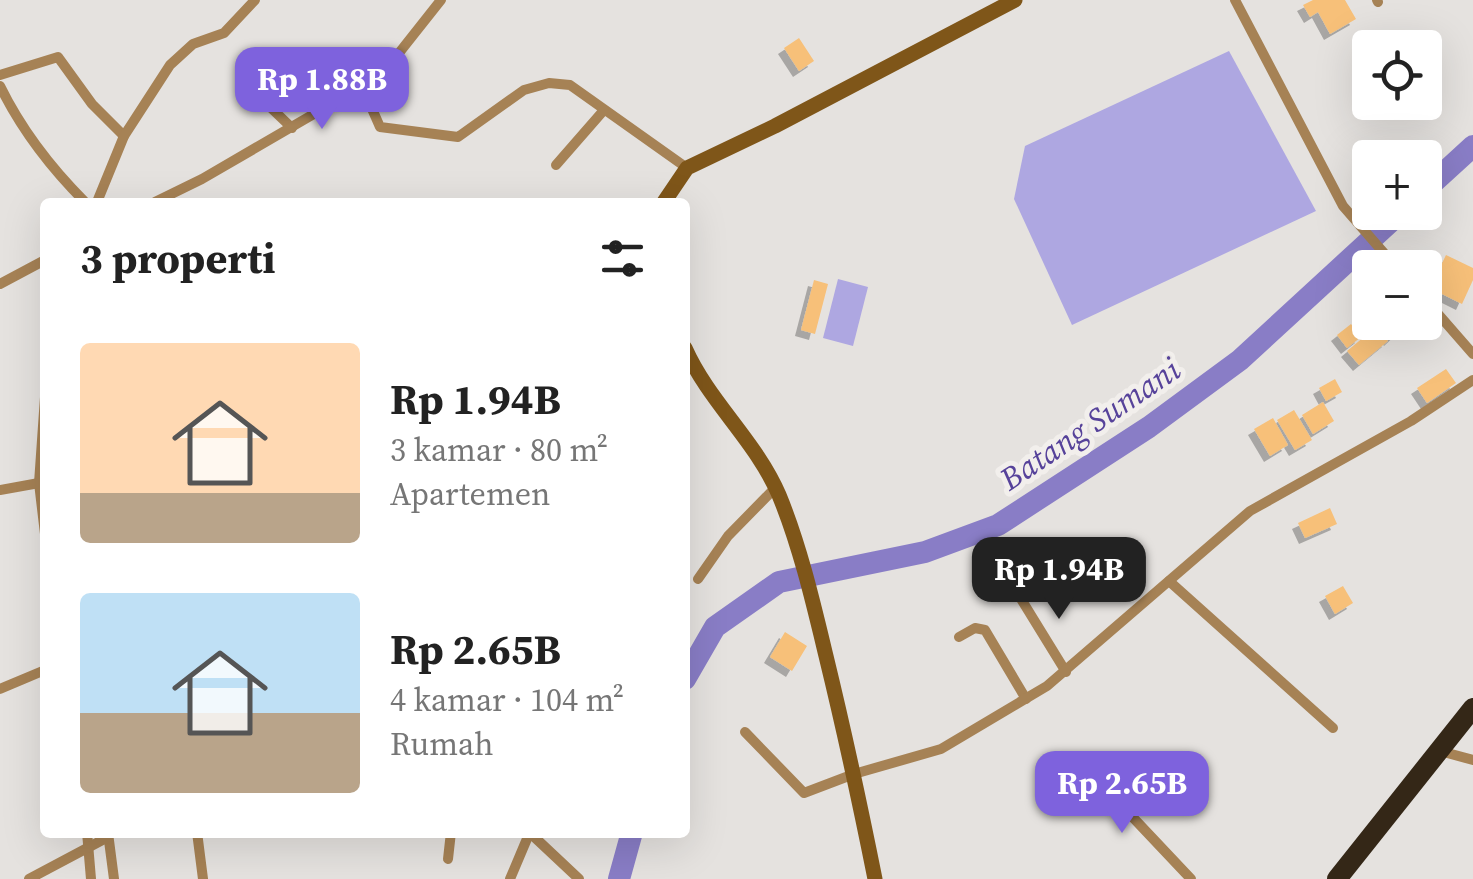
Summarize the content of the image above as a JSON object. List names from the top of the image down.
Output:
{
  "water": ["Batang Sumani"],
  "page": {
    "map_buttons": ["+", "−"],
    "price": ["Rp 1.88B", "Rp 1.94B", "Rp 2.65B"],
    "heading": "3 properti",
    "list": [
      {
        "name": "Rp 1.94B",
        "note": "3 kamar · 80 m² · Apartemen"
      },
      {
        "name": "Rp 2.65B",
        "note": "4 kamar · 104 m² · Rumah"
      }
    ]
  }
}
